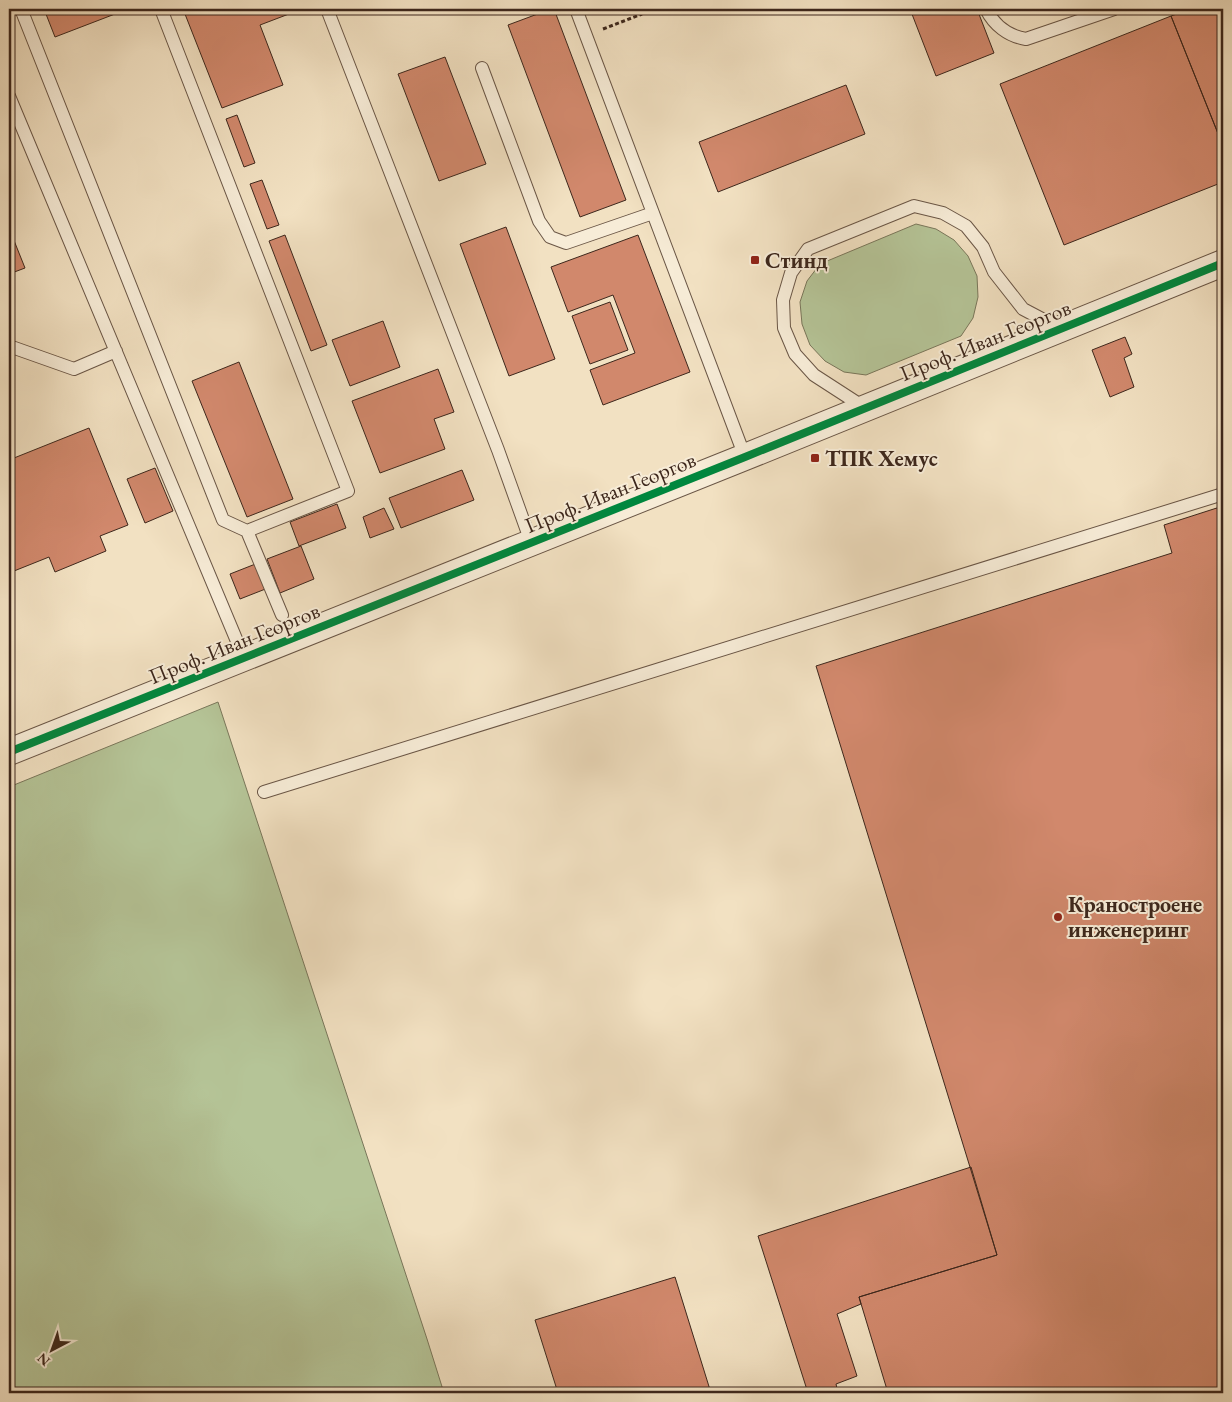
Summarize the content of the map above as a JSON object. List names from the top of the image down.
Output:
{
  "streets": {
    "street": ["Проф. Иван Георгов"]
  },
  "places": {
    "transit": ["Стинд", "ТПК Хемус"],
    "other": ["Краностроене инженеринг"]
  },
  "north": "bottom left"
}
